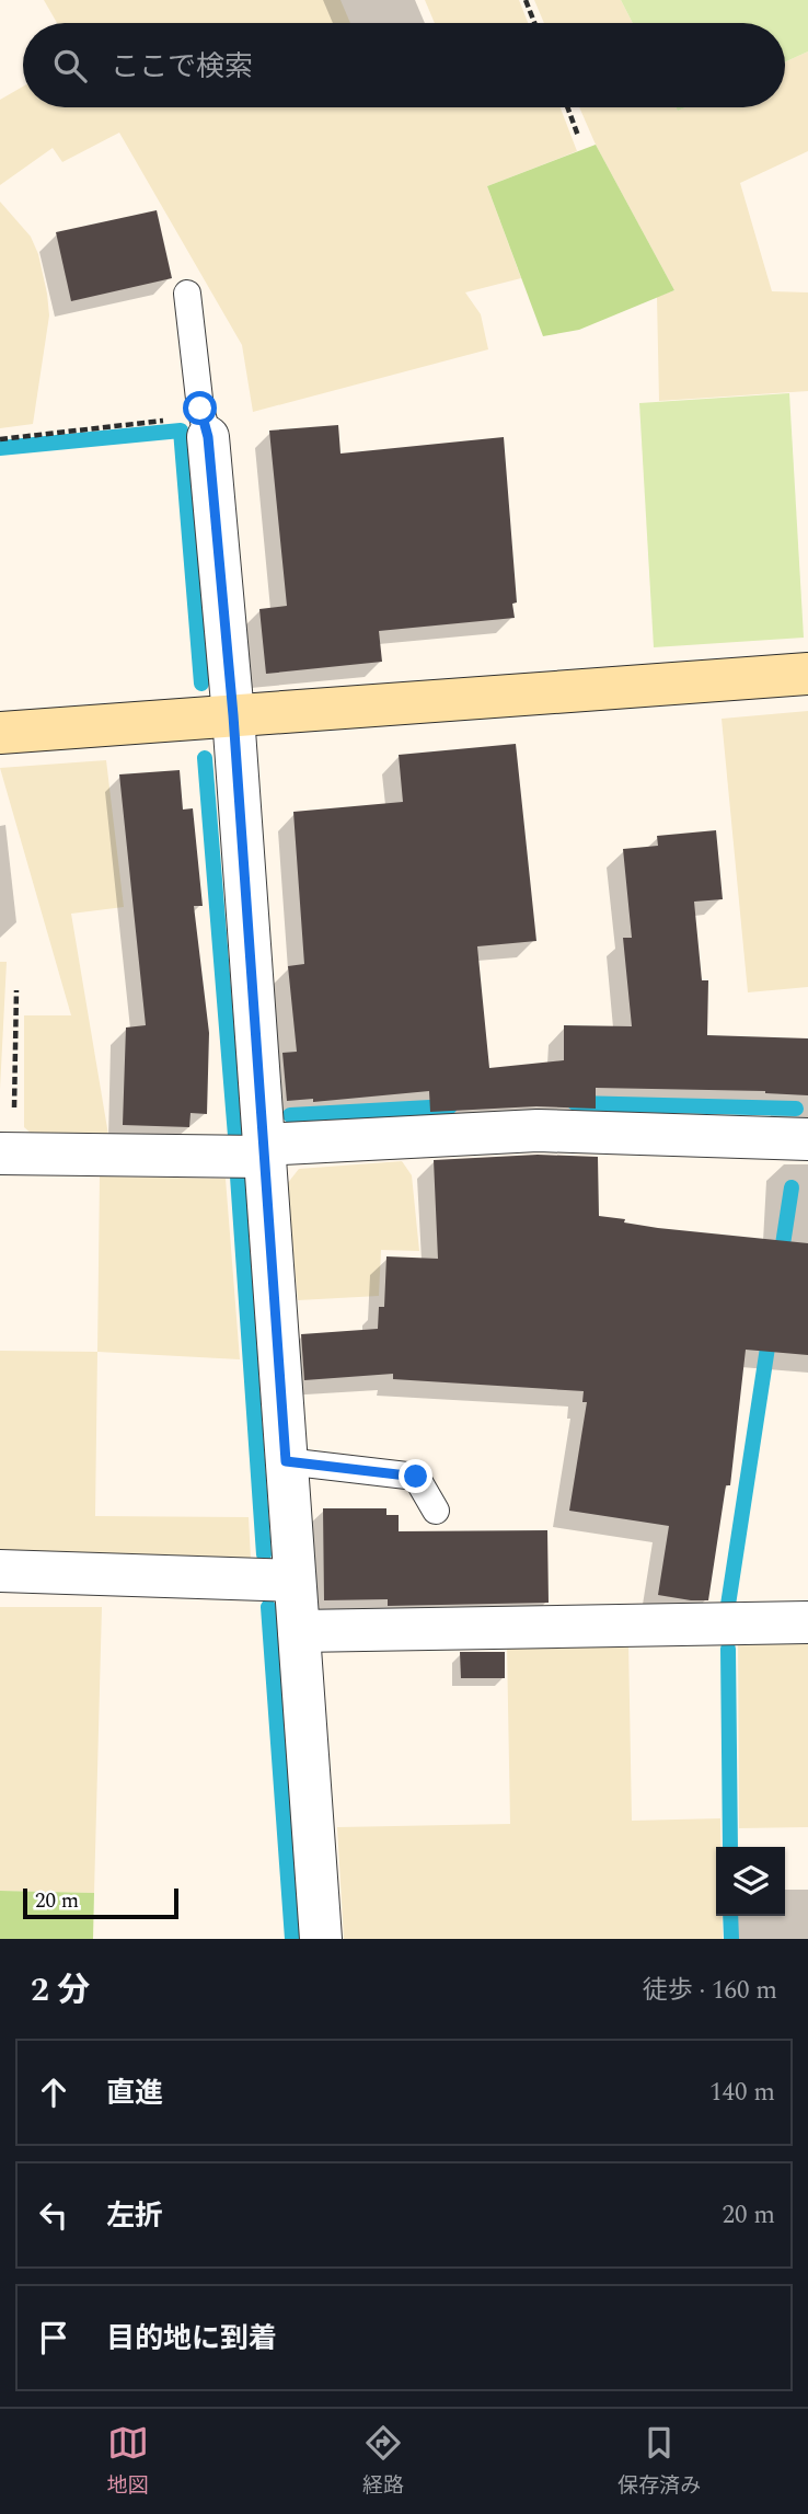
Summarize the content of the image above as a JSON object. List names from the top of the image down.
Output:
{
  "scale_bar": "20 m",
  "page": {
    "search": "ここで検索",
    "scale": "20 m",
    "heading": ["2 分", "徒歩 · 160 m"],
    "list": [
      ["直進", "140 m"],
      ["左折", "20 m"],
      "目的地に到着"
    ],
    "nav": ["地図", "経路", "保存済み"]
  }
}
